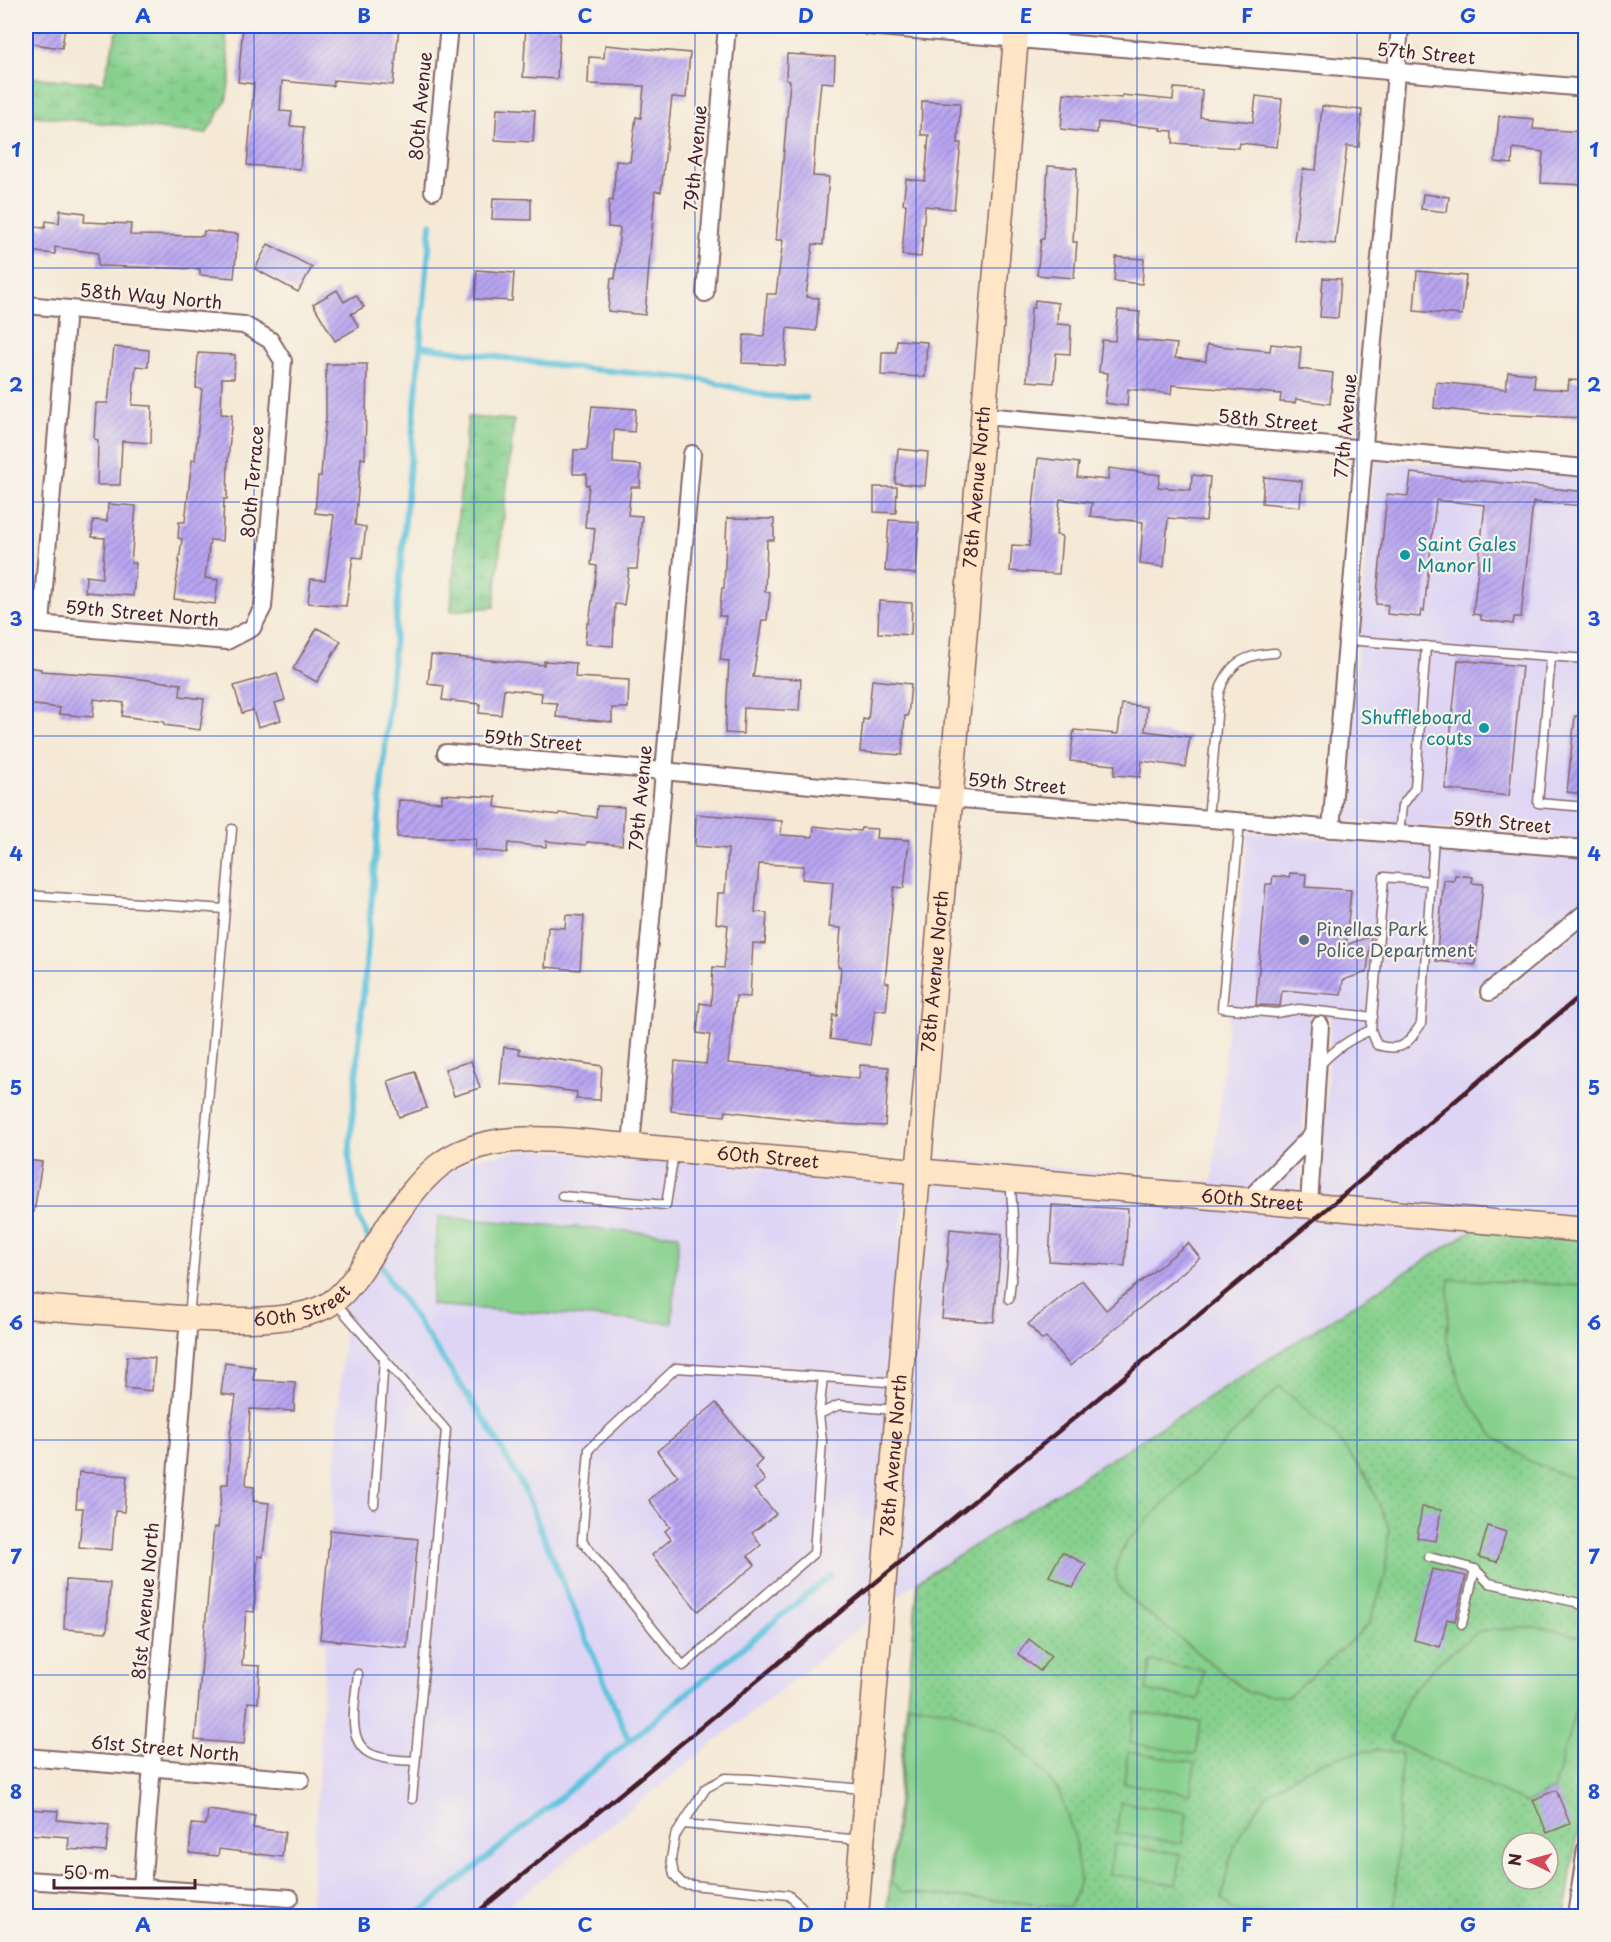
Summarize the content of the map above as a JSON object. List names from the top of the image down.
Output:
{
  "streets": {
    "street": [
      "57th Street",
      "80th Avenue",
      "79th Avenue",
      "58th Way North",
      "58th Street",
      "77th Avenue",
      "80th Terrace",
      "78th Avenue North",
      "59th Street North",
      "59th Street",
      "60th Street",
      "81st Avenue North",
      "61st Street North"
    ]
  },
  "crossings": [
    ["57th Street", "77th Avenue"],
    ["57th Street", "78th Avenue North"],
    ["79th Avenue", "59th Street"],
    ["79th Avenue", "60th Street"],
    ["58th Way North", "80th Terrace"],
    ["58th Street", "77th Avenue"],
    ["58th Street", "78th Avenue North"],
    ["77th Avenue", "59th Street"],
    ["80th Terrace", "59th Street North"],
    ["78th Avenue North", "59th Street"],
    ["78th Avenue North", "60th Street"],
    ["60th Street", "81st Avenue North"],
    ["81st Avenue North", "61st Street North"]
  ],
  "places": ["Saint Gales Manor II", "Shuffleboard couts", "Pinellas Park Police Department"],
  "scale_bar": "50 m",
  "north": "left",
  "grid": {
    "columns": [
      "A",
      "B",
      "C",
      "D",
      "E",
      "F",
      "G"
    ],
    "rows": [
      "1",
      "2",
      "3",
      "4",
      "5",
      "6",
      "7",
      "8"
    ]
  }
}
